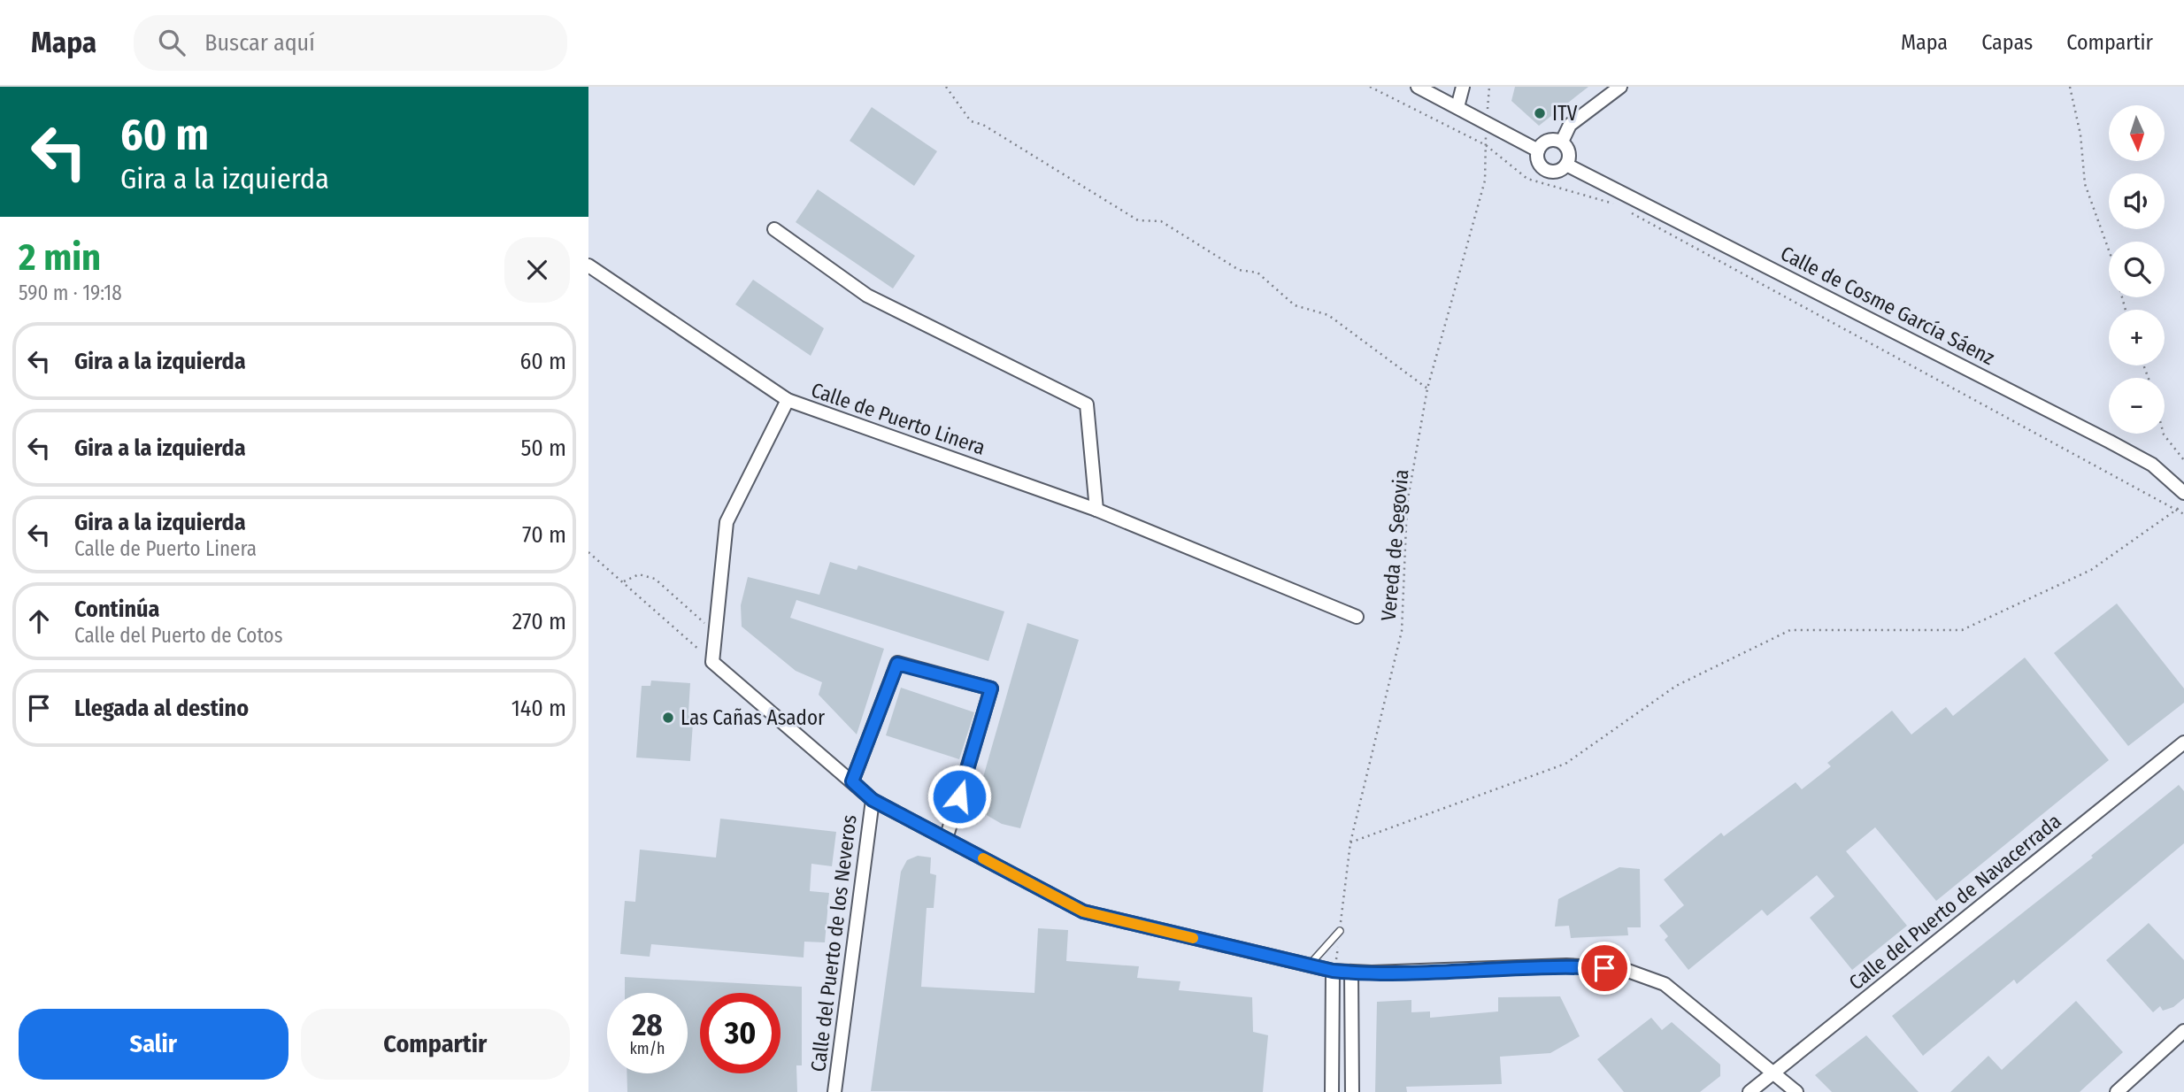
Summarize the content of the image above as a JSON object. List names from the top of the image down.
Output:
{
  "streets": {
    "street": [
      "Calle de Cosme García Sáenz",
      "Calle de Puerto Linera",
      "Calle del Puerto de Navacerrada",
      "Calle del Puerto de los Neveros"
    ],
    "path": ["Vereda de Segovia"]
  },
  "places": ["ITV", "Las Cañas Asador"],
  "north": "bottom",
  "page": {
    "header": "Mapa",
    "search": "Buscar aquí",
    "nav": ["Mapa", "Capas", "Compartir"],
    "turn": ["60 m", "Gira a la izquierda"],
    "map_buttons": ["+", "−"],
    "heading": ["2 min", "590 m · 19:18"],
    "list": [
      {
        "name": "Gira a la izquierda",
        "value": "60 m"
      },
      {
        "name": "Gira a la izquierda",
        "value": "50 m"
      },
      {
        "name": "Gira a la izquierda",
        "note": "Calle de Puerto Linera",
        "value": "70 m"
      },
      {
        "name": "Continúa",
        "note": "Calle del Puerto de Cotos",
        "value": "270 m"
      },
      {
        "name": "Llegada al destino",
        "value": "140 m"
      }
    ],
    "speed": "28 km/h",
    "limit": "30",
    "buttons": ["Salir", "Compartir"]
  }
}
